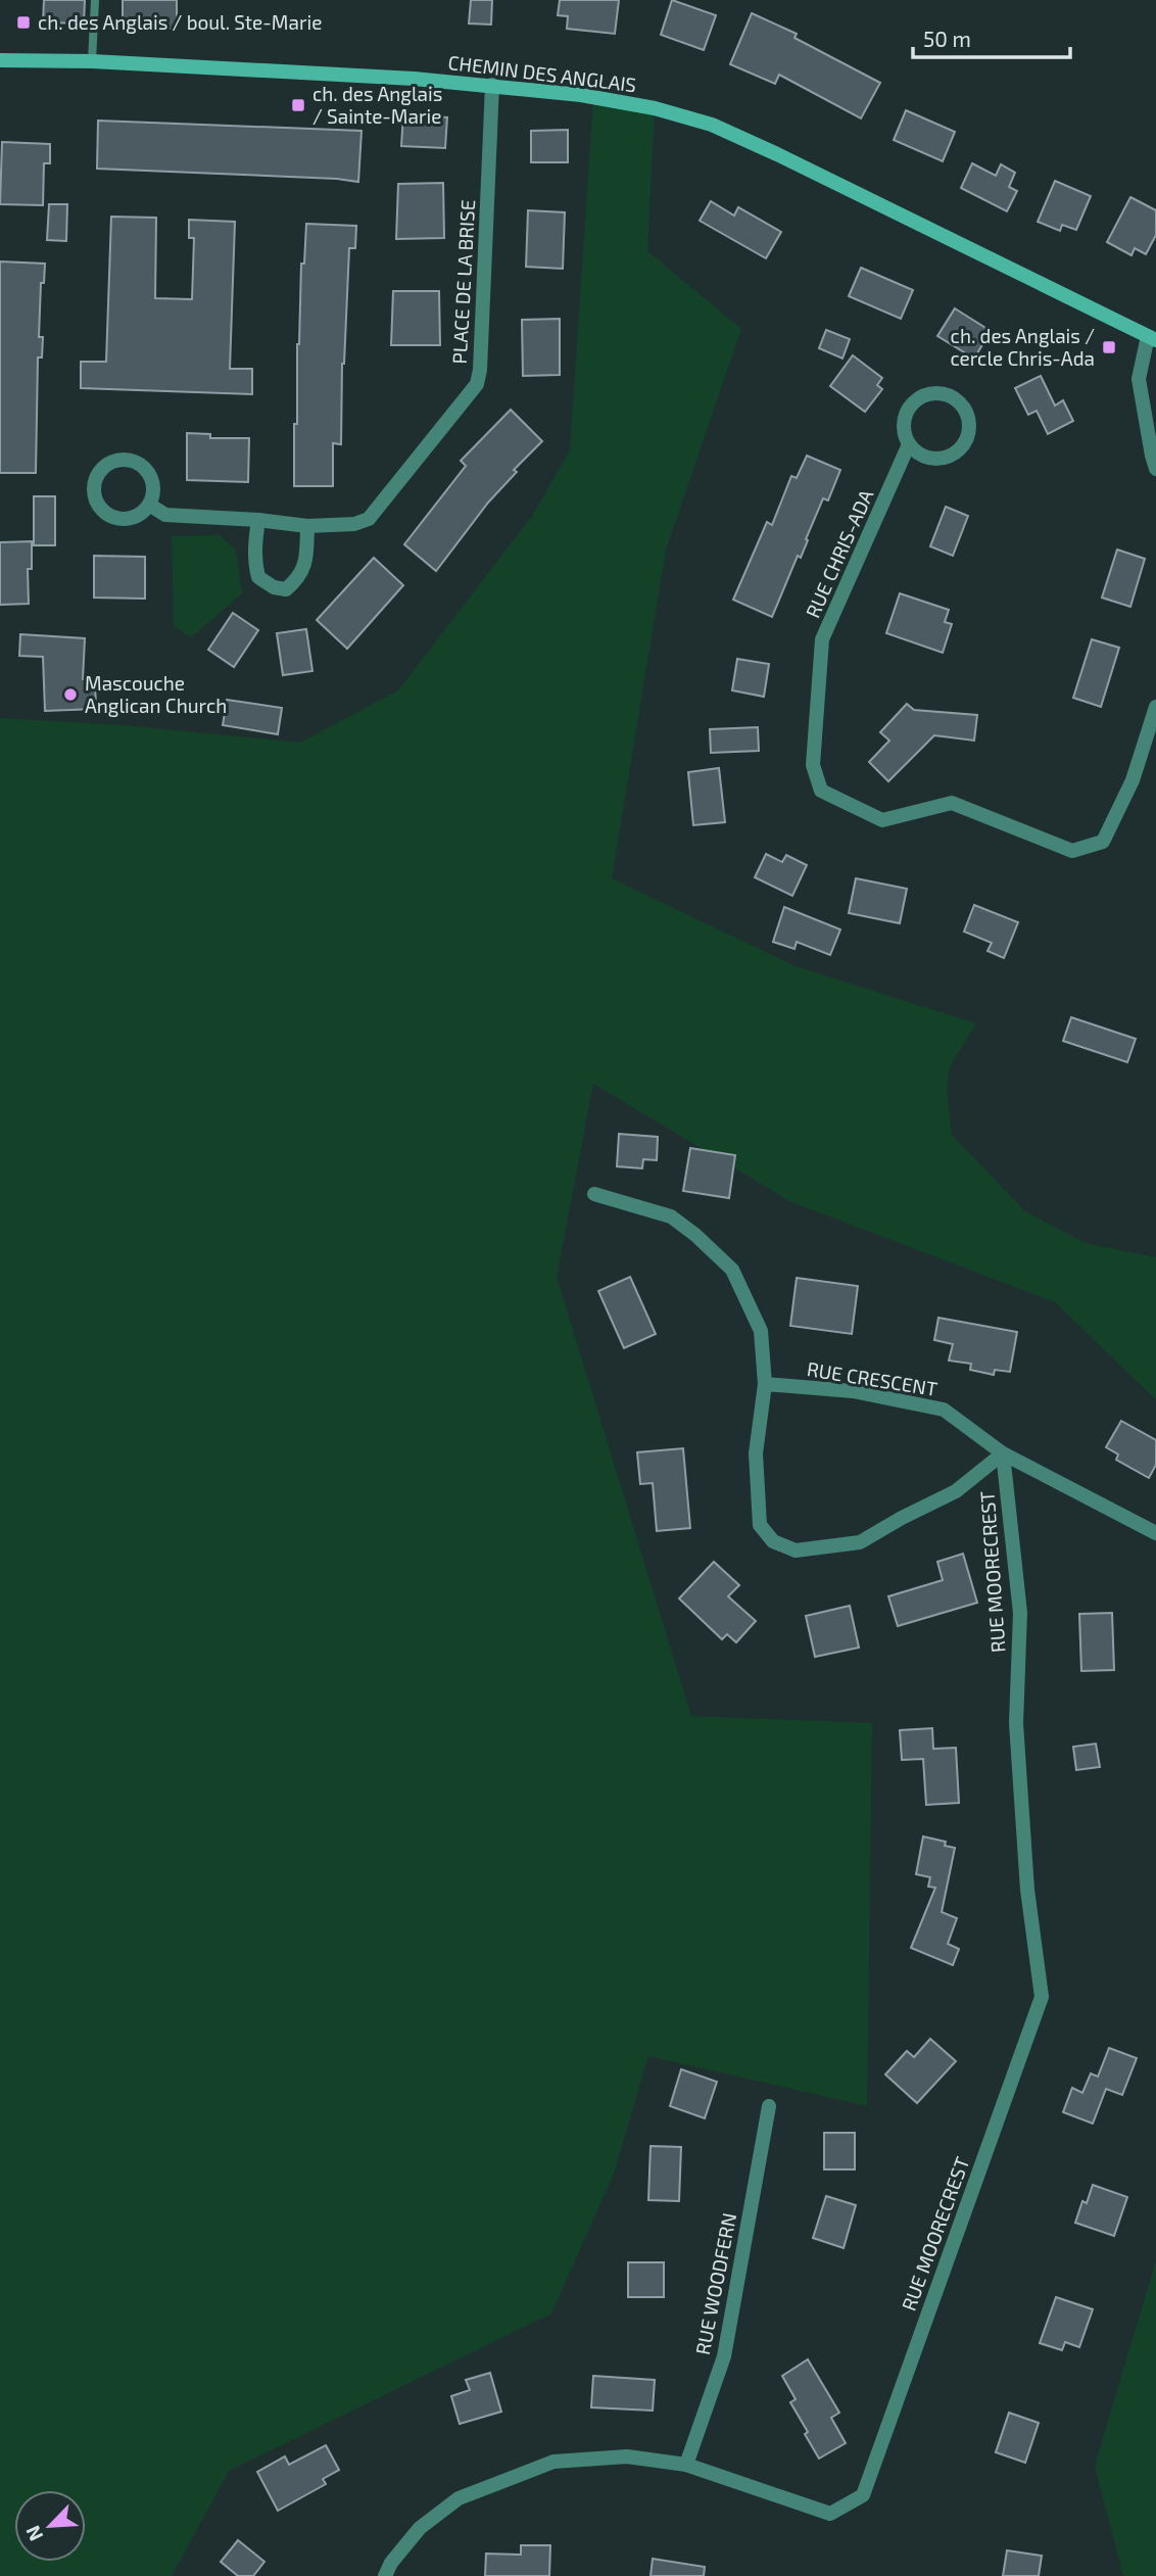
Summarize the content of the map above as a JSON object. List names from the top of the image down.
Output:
{
  "streets": {
    "street": [
      "CHEMIN DES ANGLAIS",
      "PLACE DE LA BRISE",
      "RUE CHRIS-ADA",
      "RUE CRESCENT",
      "RUE MOORECREST",
      "RUE WOODFERN"
    ]
  },
  "crossings": [
    ["CHEMIN DES ANGLAIS", "PLACE DE LA BRISE"],
    ["RUE CRESCENT", "RUE MOORECREST"],
    ["RUE MOORECREST", "RUE WOODFERN"]
  ],
  "places": {
    "transit": ["ch. des Anglais / boul. Ste-Marie", "ch. des Anglais / Sainte-Marie", "ch. des Anglais / cercle Chris-Ada"],
    "other": ["Mascouche Anglican Church"]
  },
  "scale_bar": "50 m",
  "north": "bottom left"
}
